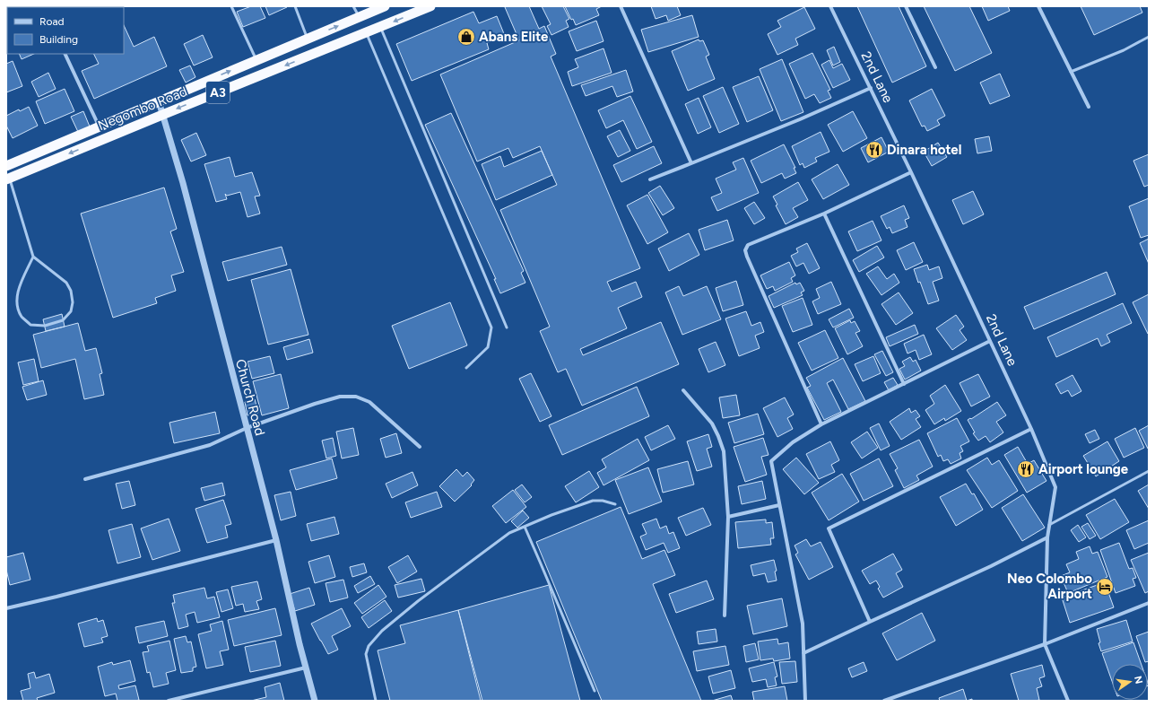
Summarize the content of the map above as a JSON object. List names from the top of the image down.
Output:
{
  "streets": {
    "highway": ["A3", "Negombo Road"],
    "street": ["2nd Lane", "Church Road"]
  },
  "crossings": [
    ["Negombo Road", "Church Road"]
  ],
  "places": {
    "shop": ["Abans Elite"],
    "restaurant": ["Dinara hotel", "Airport lounge"],
    "hotel": ["Neo Colombo Airport"]
  },
  "legend": ["Road", "Building"],
  "north": "right"
}
